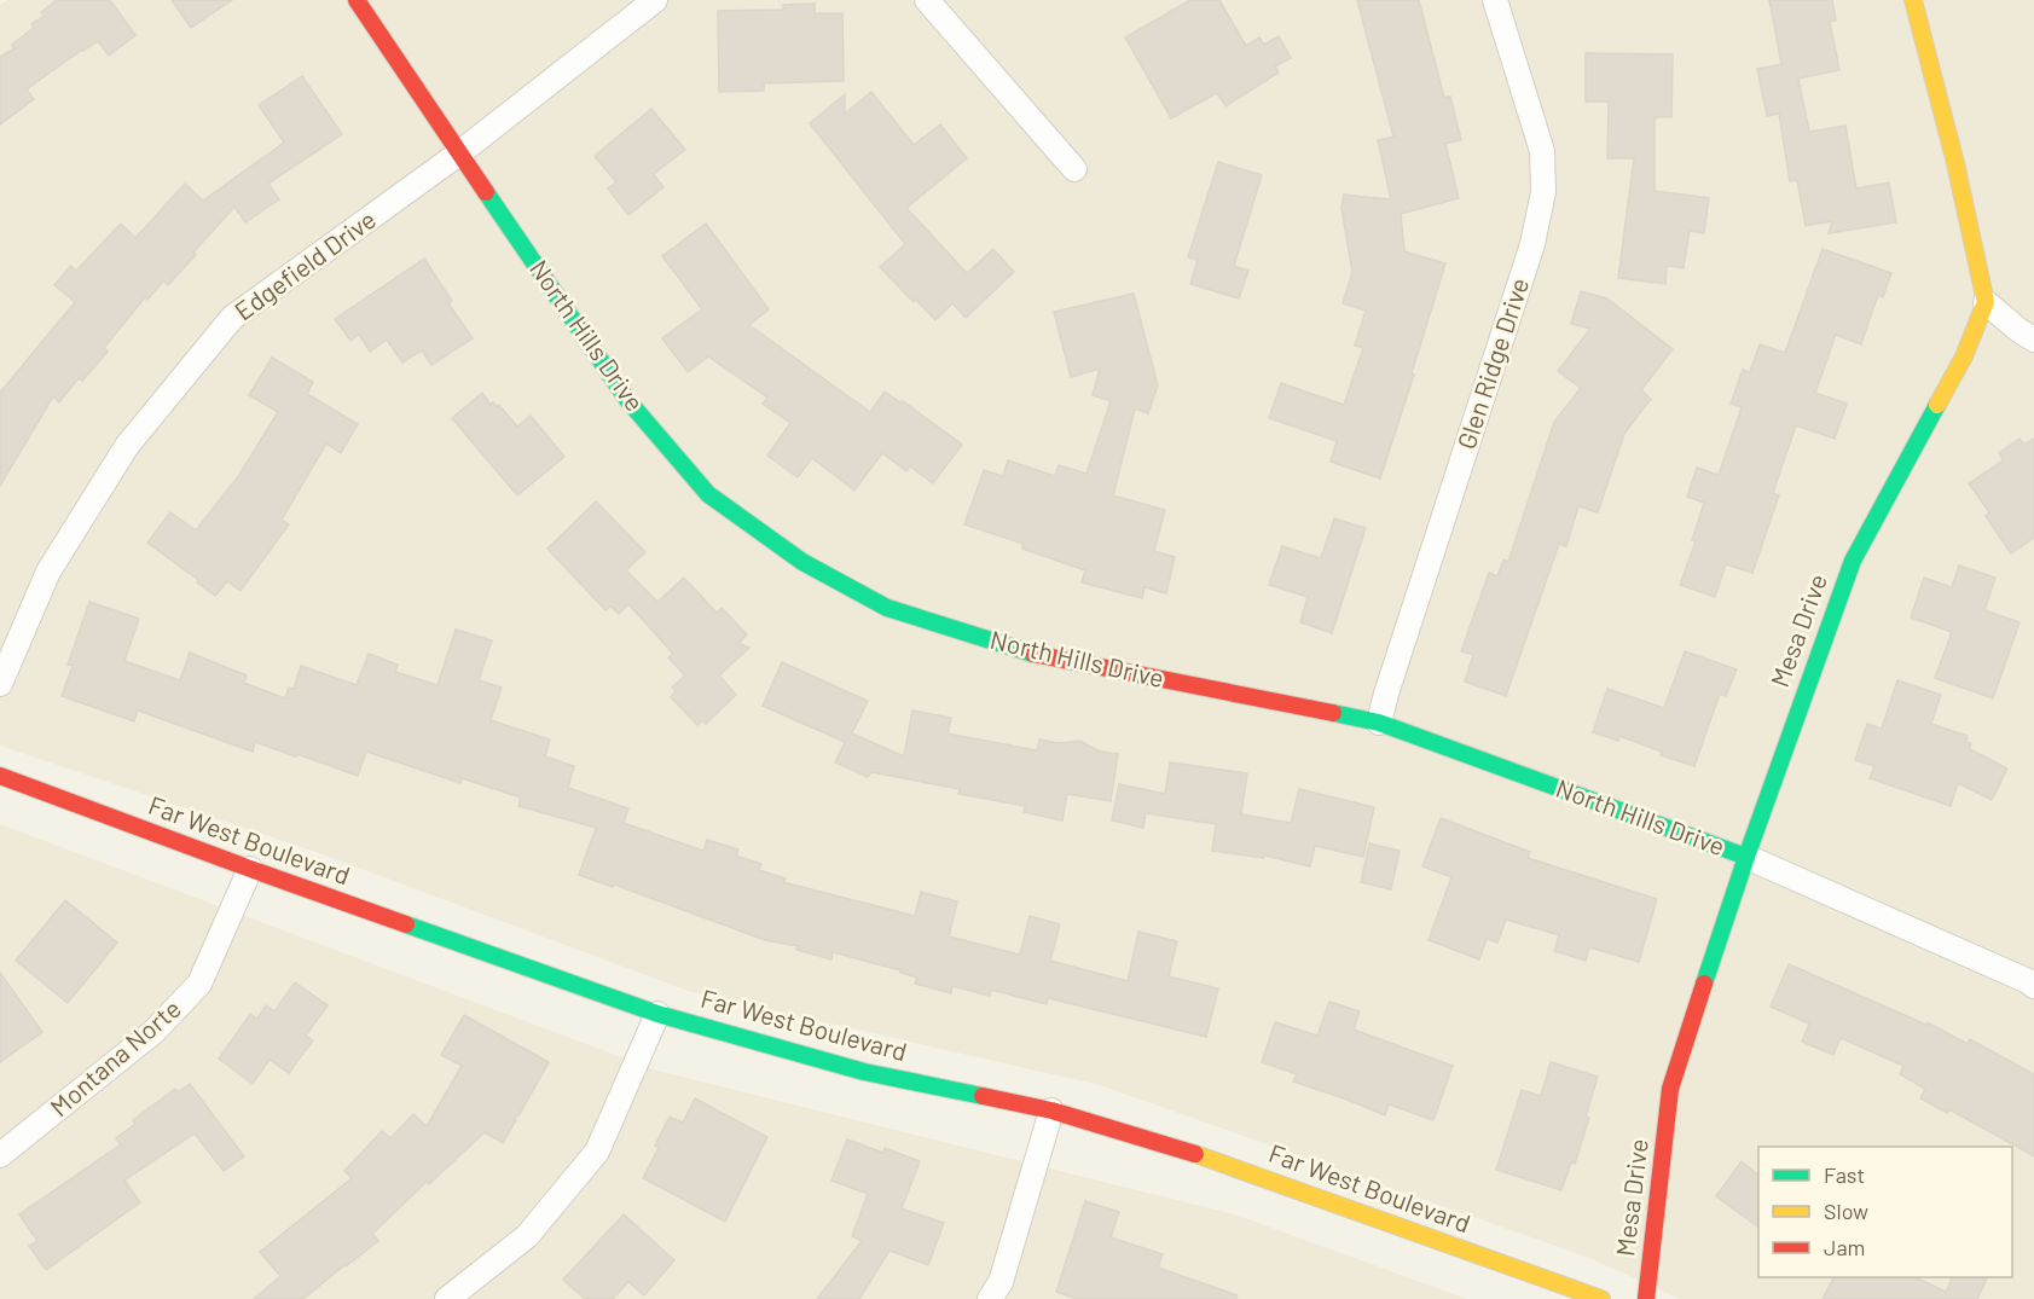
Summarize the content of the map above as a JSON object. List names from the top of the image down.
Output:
{
  "streets": {
    "street": [
      "Edgefield Drive",
      "North Hills Drive",
      "Glen Ridge Drive",
      "Mesa Drive",
      "Far West Boulevard",
      "Montana Norte"
    ]
  },
  "crossings": [
    ["Edgefield Drive", "North Hills Drive"],
    ["North Hills Drive", "Glen Ridge Drive"],
    ["North Hills Drive", "Mesa Drive"],
    ["Far West Boulevard", "Montana Norte"]
  ],
  "legend": ["Fast", "Slow", "Jam"]
}
